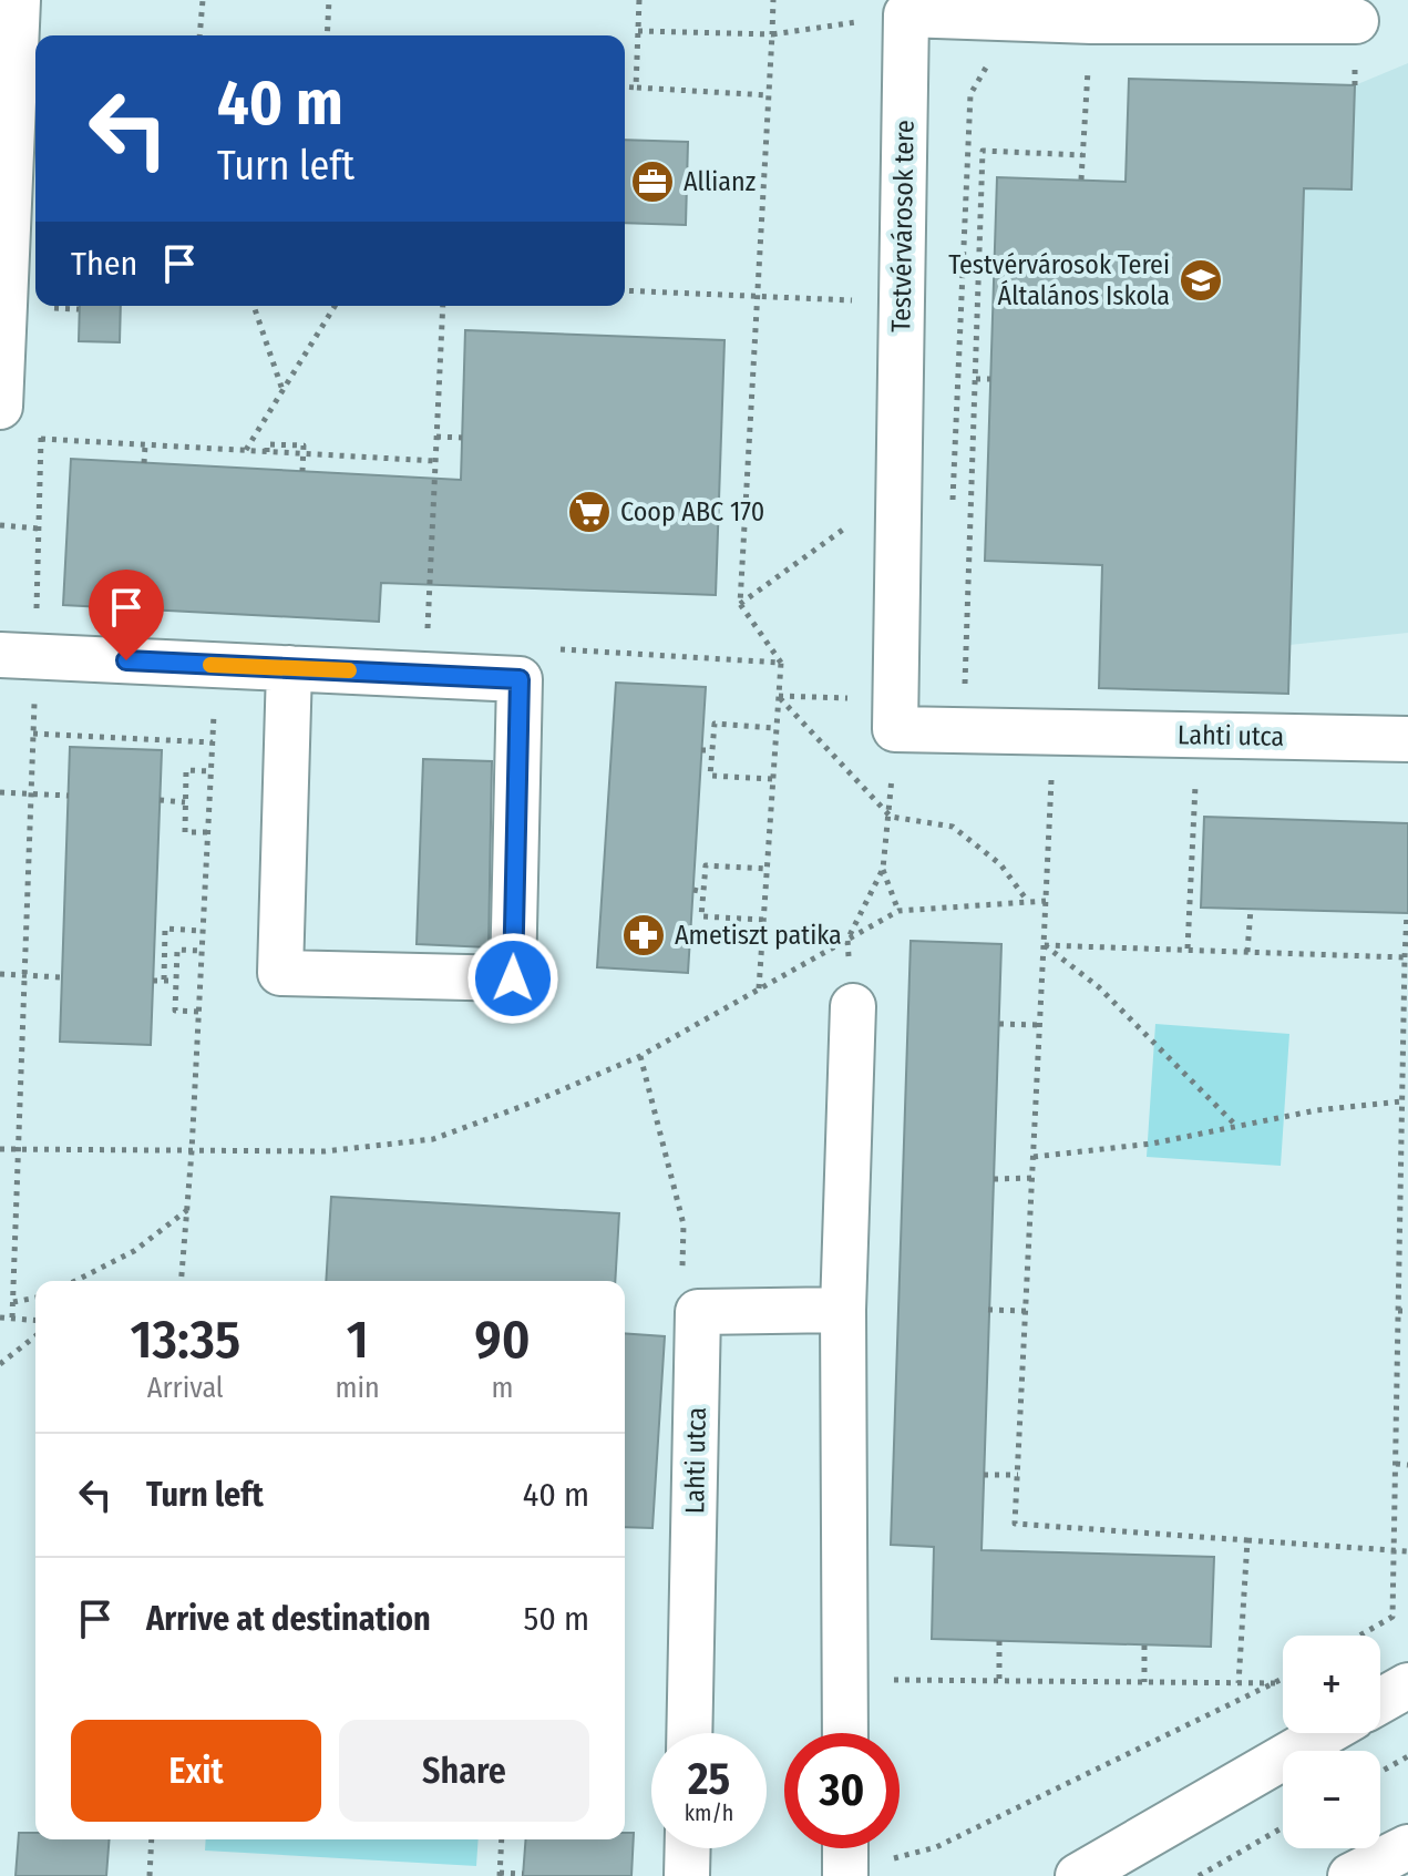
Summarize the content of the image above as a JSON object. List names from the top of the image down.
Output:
{
  "streets": {
    "street": ["Testvérvárosok tere", "Lahti utca"]
  },
  "places": {
    "office": ["Allianz"],
    "school or university": ["Testvérvárosok Terei Általános Iskola"],
    "supermarket": ["Coop ABC 170"],
    "pharmacy": ["Ametiszt patika"]
  },
  "page": {
    "turn": ["40 m", "Turn left"],
    "then": "Then",
    "eta": [
      "13:35",
      "Arrival",
      "1",
      "min",
      "90",
      "m"
    ],
    "list": [
      {
        "name": "Turn left",
        "value": "40 m"
      },
      {
        "name": "Arrive at destination",
        "value": "50 m"
      }
    ],
    "map_buttons": ["+", "−"],
    "buttons": ["Exit", "Share"],
    "speed": "25 km/h",
    "limit": "30"
  }
}
